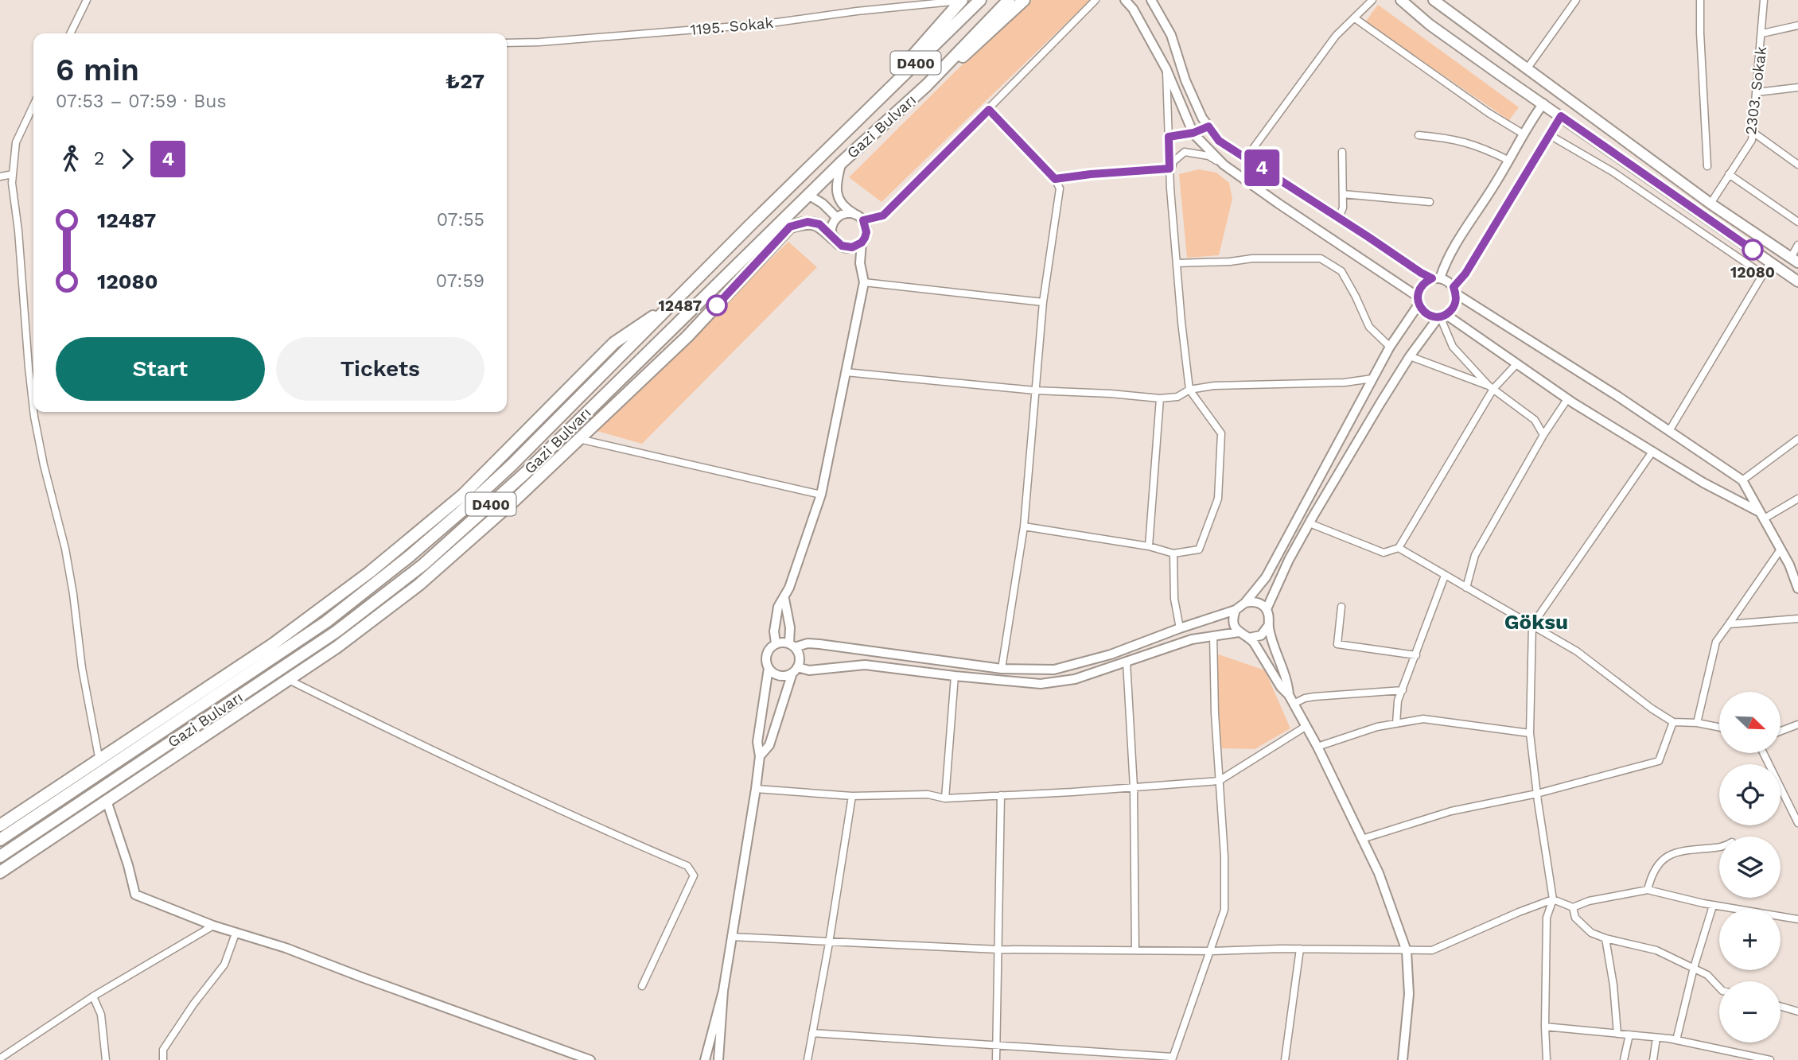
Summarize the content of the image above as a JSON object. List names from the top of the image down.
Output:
{
  "streets": {
    "highway": ["D400", "Gazi Bulvarı"],
    "street": ["1195. Sokak", "2303. Sokak"]
  },
  "districts": ["Göksu"],
  "places": ["12080", "12487"],
  "lines": ["bus line 4"],
  "north": "bottom right",
  "page": {
    "on_map": "4",
    "heading": ["6 min", "07:53 – 07:59 · Bus", "₺27"],
    "legs": ["2", "4"],
    "list": [
      {
        "name": "12487",
        "value": "07:55"
      },
      {
        "name": "12080",
        "value": "07:59"
      }
    ],
    "buttons": ["Start", "Tickets"],
    "map_buttons": ["+", "−"]
  }
}
